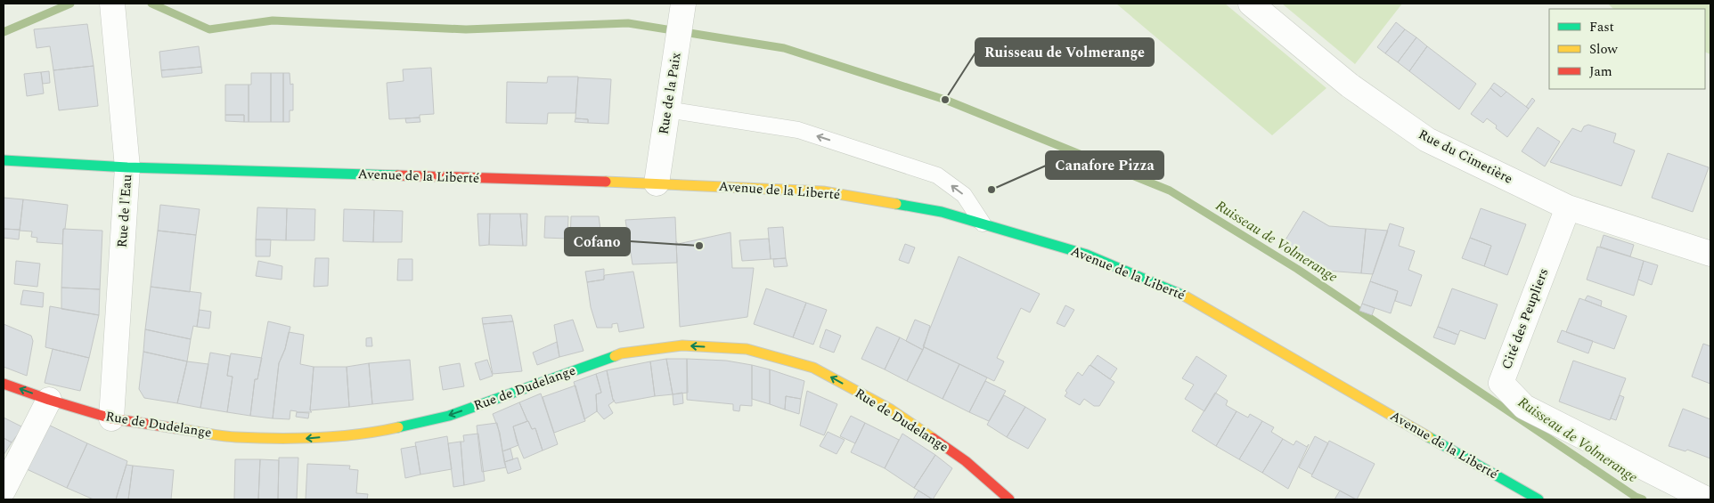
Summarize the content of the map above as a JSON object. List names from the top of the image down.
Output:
{
  "streets": {
    "main road": ["Avenue de la Liberté", "Rue de Dudelange"],
    "street": [
      "Rue de la Paix",
      "Rue du Cimetière",
      "Rue de l'Eau",
      "Cité des Peupliers"
    ]
  },
  "crossings": [
    ["Rue de la Paix", "Avenue de la Liberté"],
    ["Rue du Cimetière", "Cité des Peupliers"],
    ["Avenue de la Liberté", "Rue de l'Eau"],
    ["Rue de l'Eau", "Rue de Dudelange"]
  ],
  "one_way": ["Rue de Dudelange"],
  "water": ["Ruisseau de Volmerange"],
  "places": ["Ruisseau de Volmerange", "Canafore Pizza", "Cofano"],
  "legend": ["Fast", "Slow", "Jam"]
}
